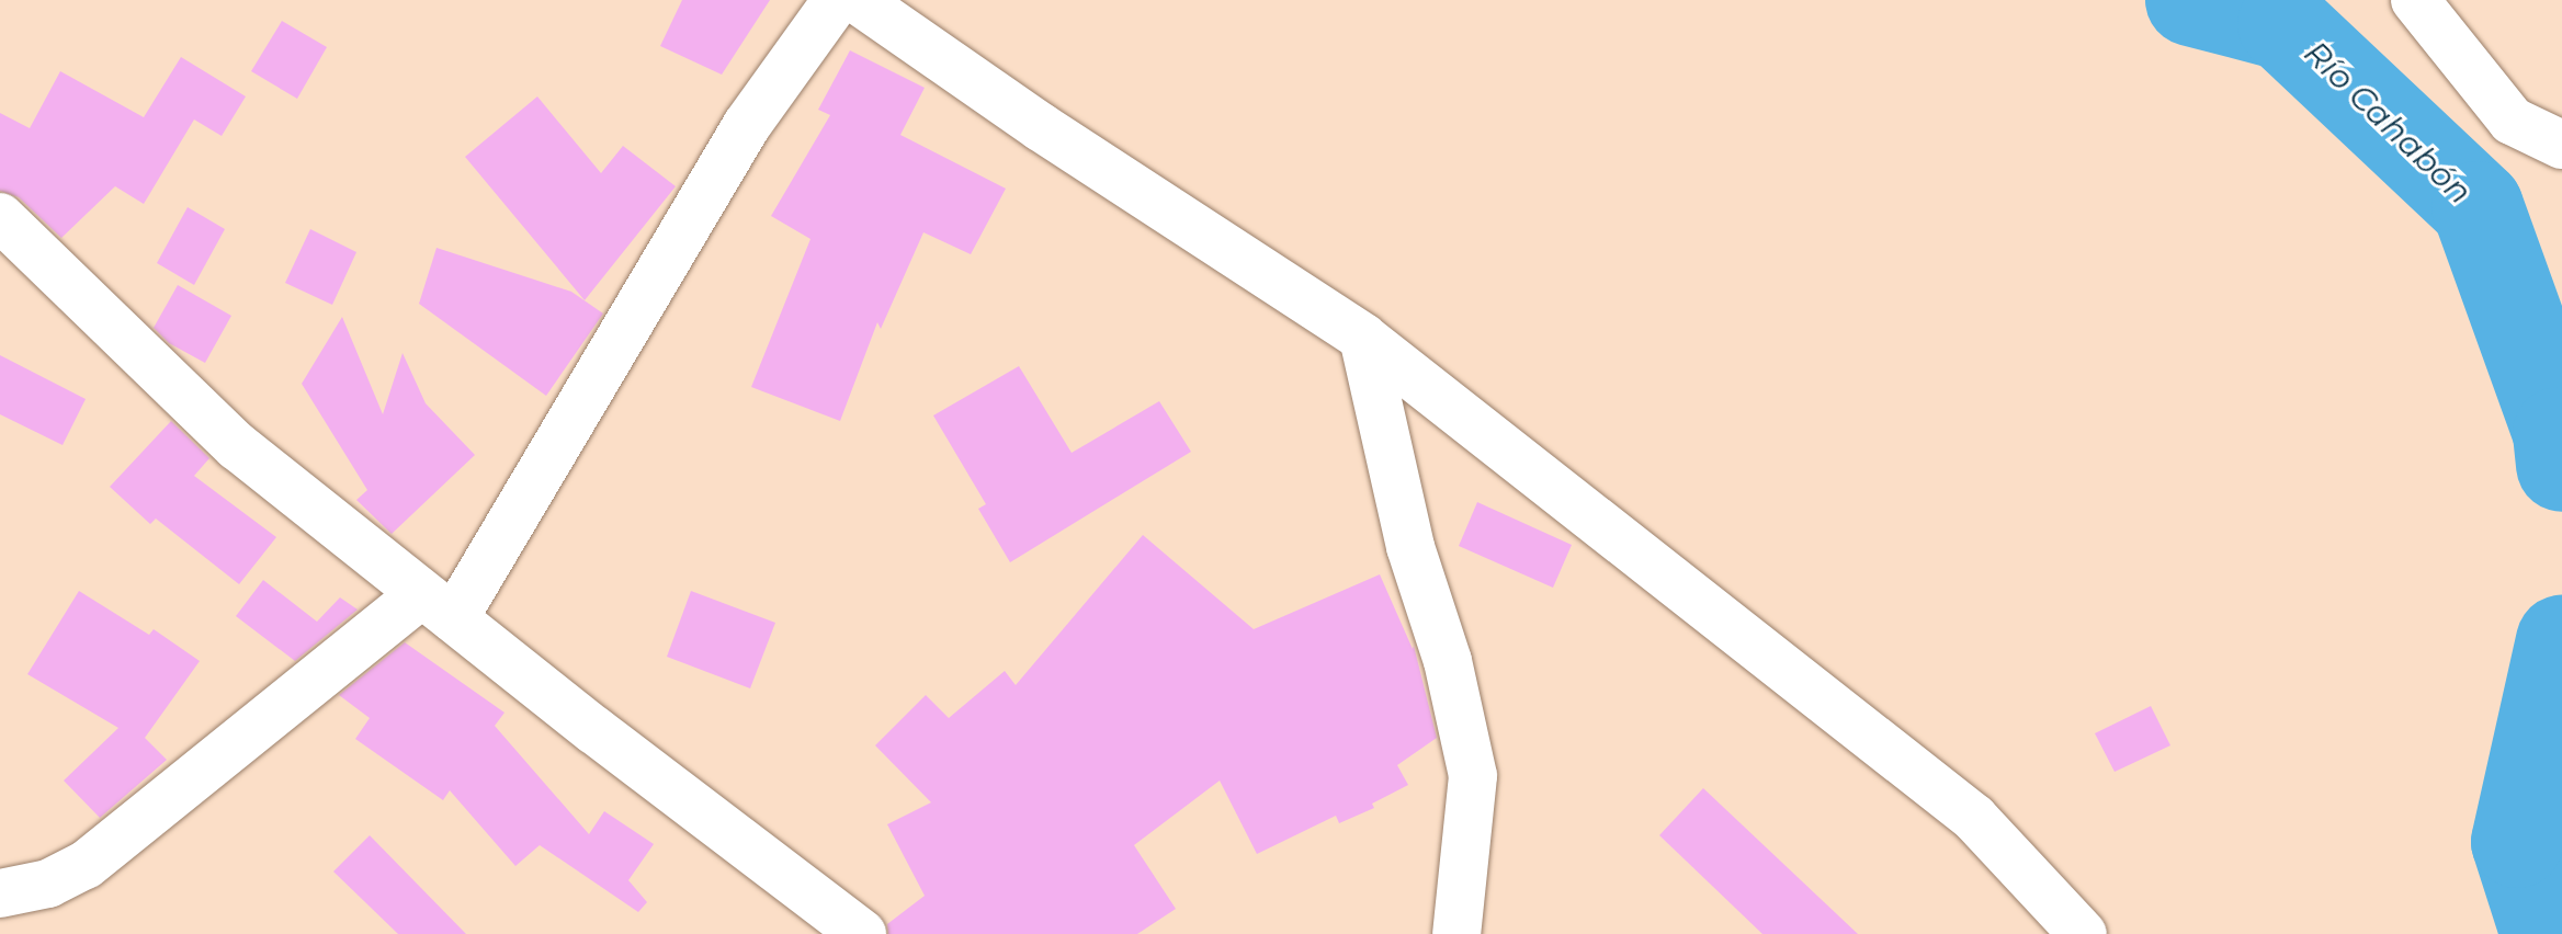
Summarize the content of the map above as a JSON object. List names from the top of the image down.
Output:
{
  "water": ["Río Cahabón"]
}
